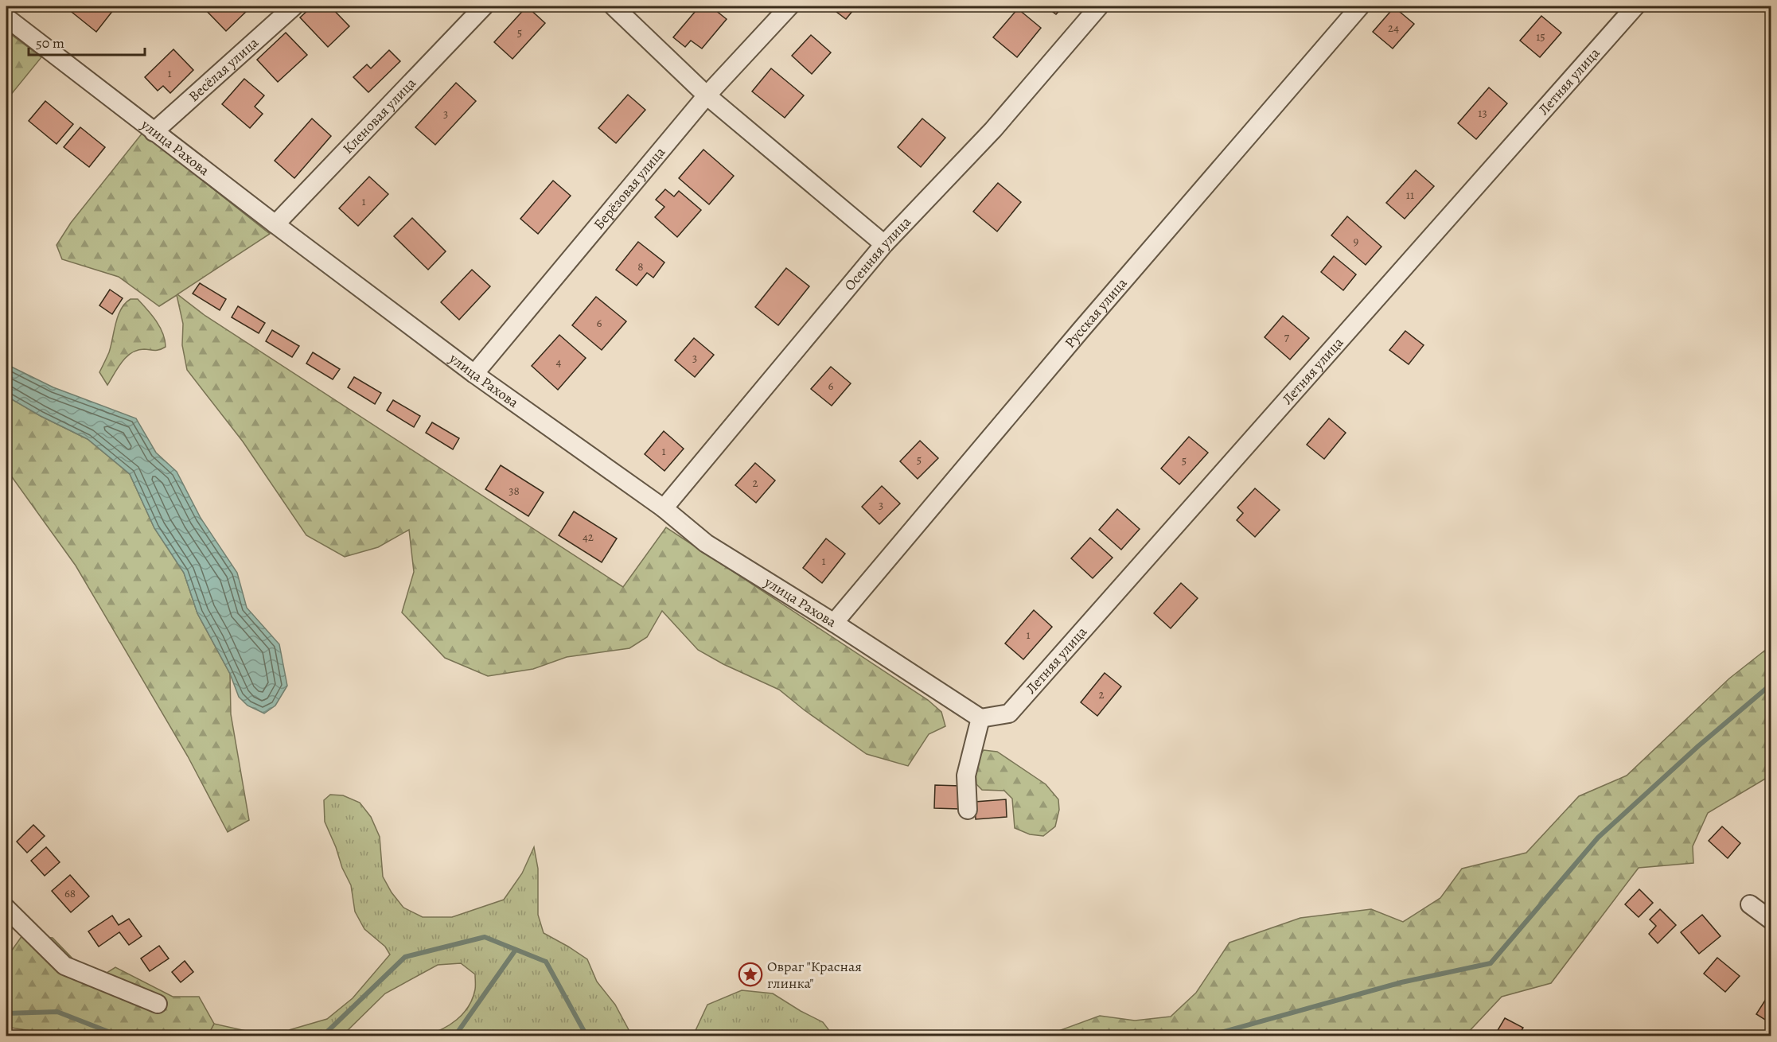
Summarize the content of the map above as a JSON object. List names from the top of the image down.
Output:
{
  "streets": {
    "street": [
      "Весёлая улица",
      "Летняя улица",
      "Кленовая улица",
      "улица Рахова",
      "Берёзовая улица",
      "Осенняя улица",
      "Русская улица"
    ]
  },
  "crossings": [
    ["Весёлая улица", "улица Рахова"],
    ["Летняя улица", "улица Рахова"],
    ["Кленовая улица", "улица Рахова"],
    ["улица Рахова", "Берёзовая улица"],
    ["улица Рахова", "Осенняя улица"],
    ["улица Рахова", "Русская улица"]
  ],
  "places": {
    "place": ["Овраг \"Красная глинка\""]
  },
  "house_numbers": [
    "24",
    "5",
    "15",
    "1",
    "13",
    "3",
    "11",
    "1",
    "9",
    "8",
    "6",
    "7",
    "3",
    "4",
    "6",
    "1",
    "5",
    "5",
    "2",
    "38",
    "3",
    "42",
    "1",
    "1",
    "2",
    "68"
  ],
  "scale_bar": "50 m"
}
